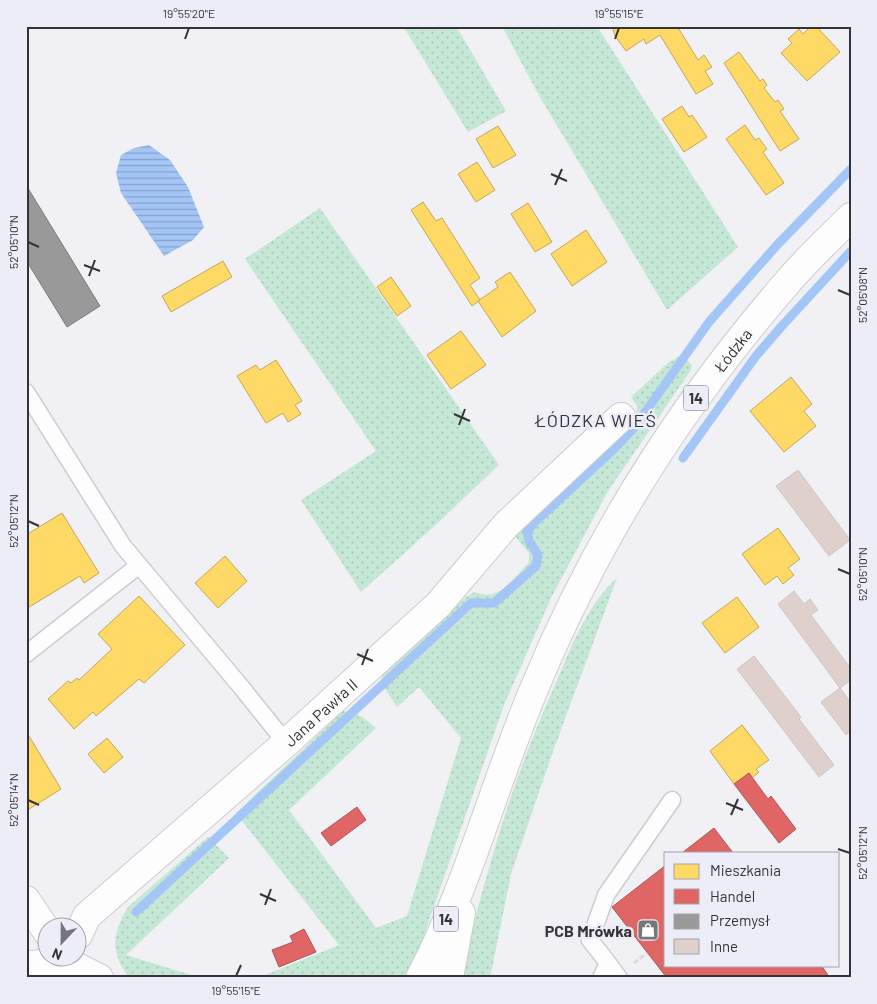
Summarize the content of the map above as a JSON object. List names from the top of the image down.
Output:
{
  "streets": {
    "main road": ["Łódzka", "14", "Jana Pawła II"]
  },
  "crossings": [
    ["Łódzka", "14"]
  ],
  "districts": ["ŁÓDZKA WIEŚ"],
  "places": {
    "shop": ["PCB Mrówka"]
  },
  "legend": [
    "Mieszkania",
    "Handel",
    "Przemysł",
    "Inne"
  ],
  "north": "bottom",
  "coordinates": [
    "19°55'20\"E",
    "19°55'15\"E",
    "52°05'10\"N",
    "52°05'08\"N",
    "52°05'12\"N",
    "52°05'14\"N"
  ]
}
